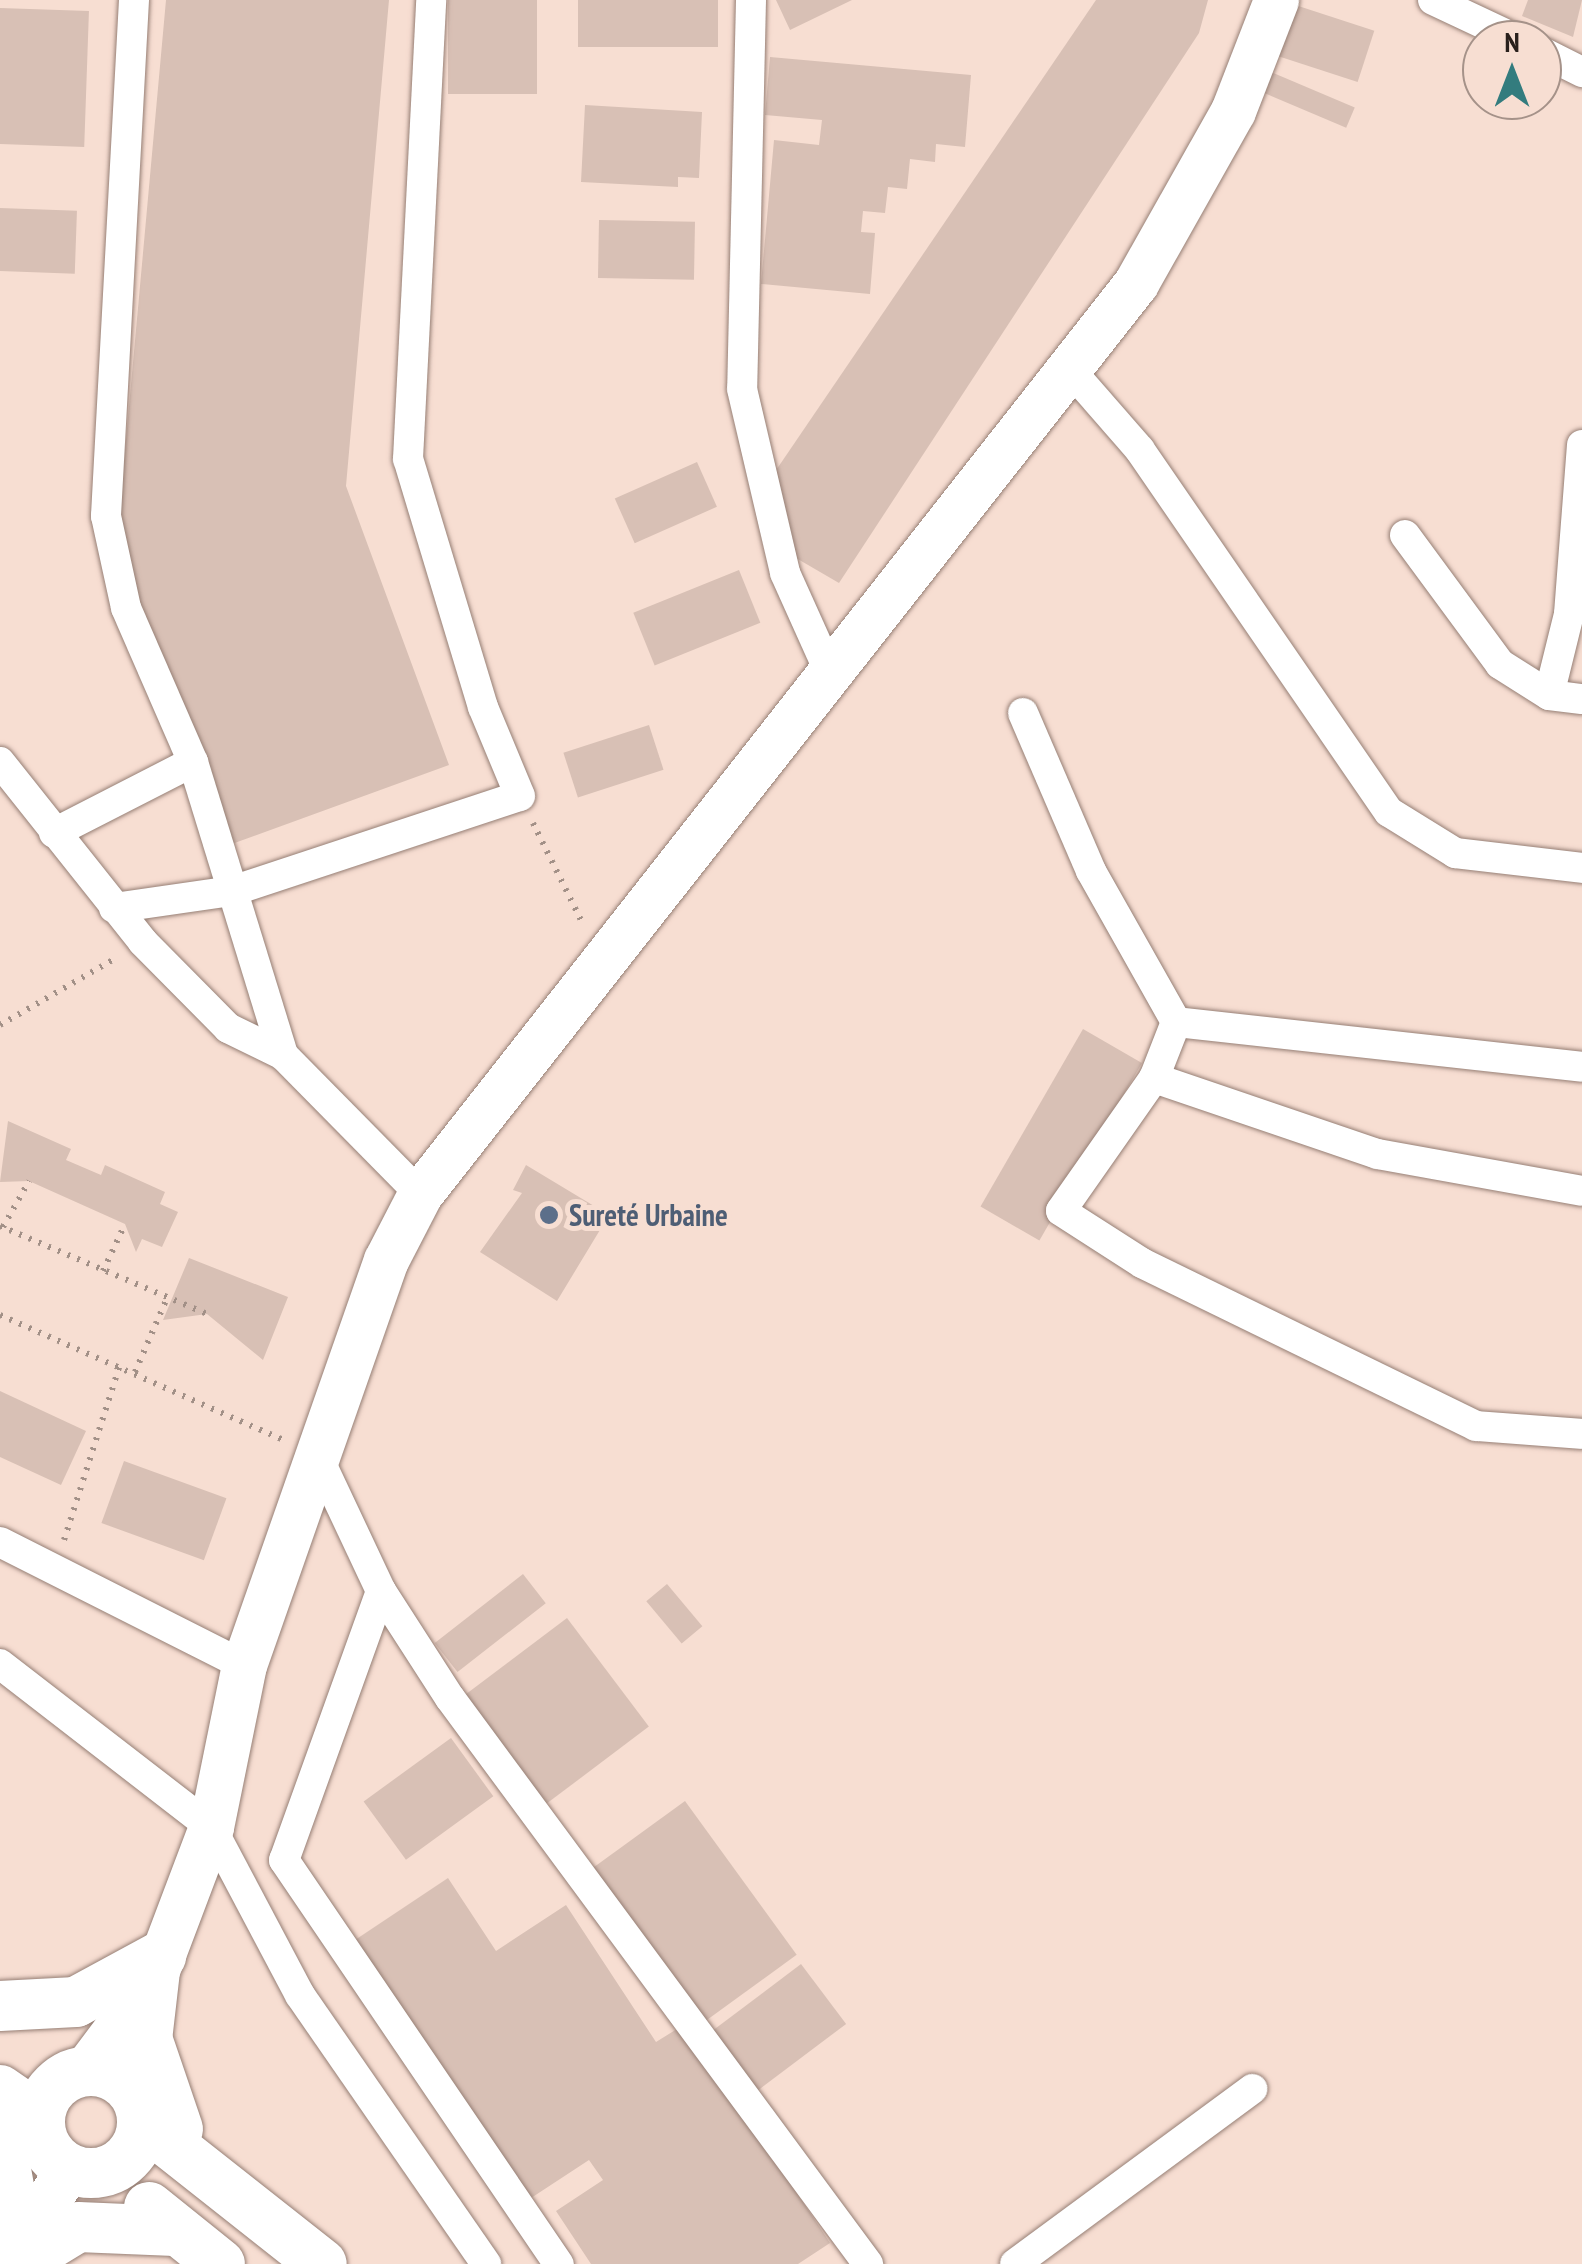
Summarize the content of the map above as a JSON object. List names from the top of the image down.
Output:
{
  "places": ["Sureté Urbaine"],
  "north": "top"
}
